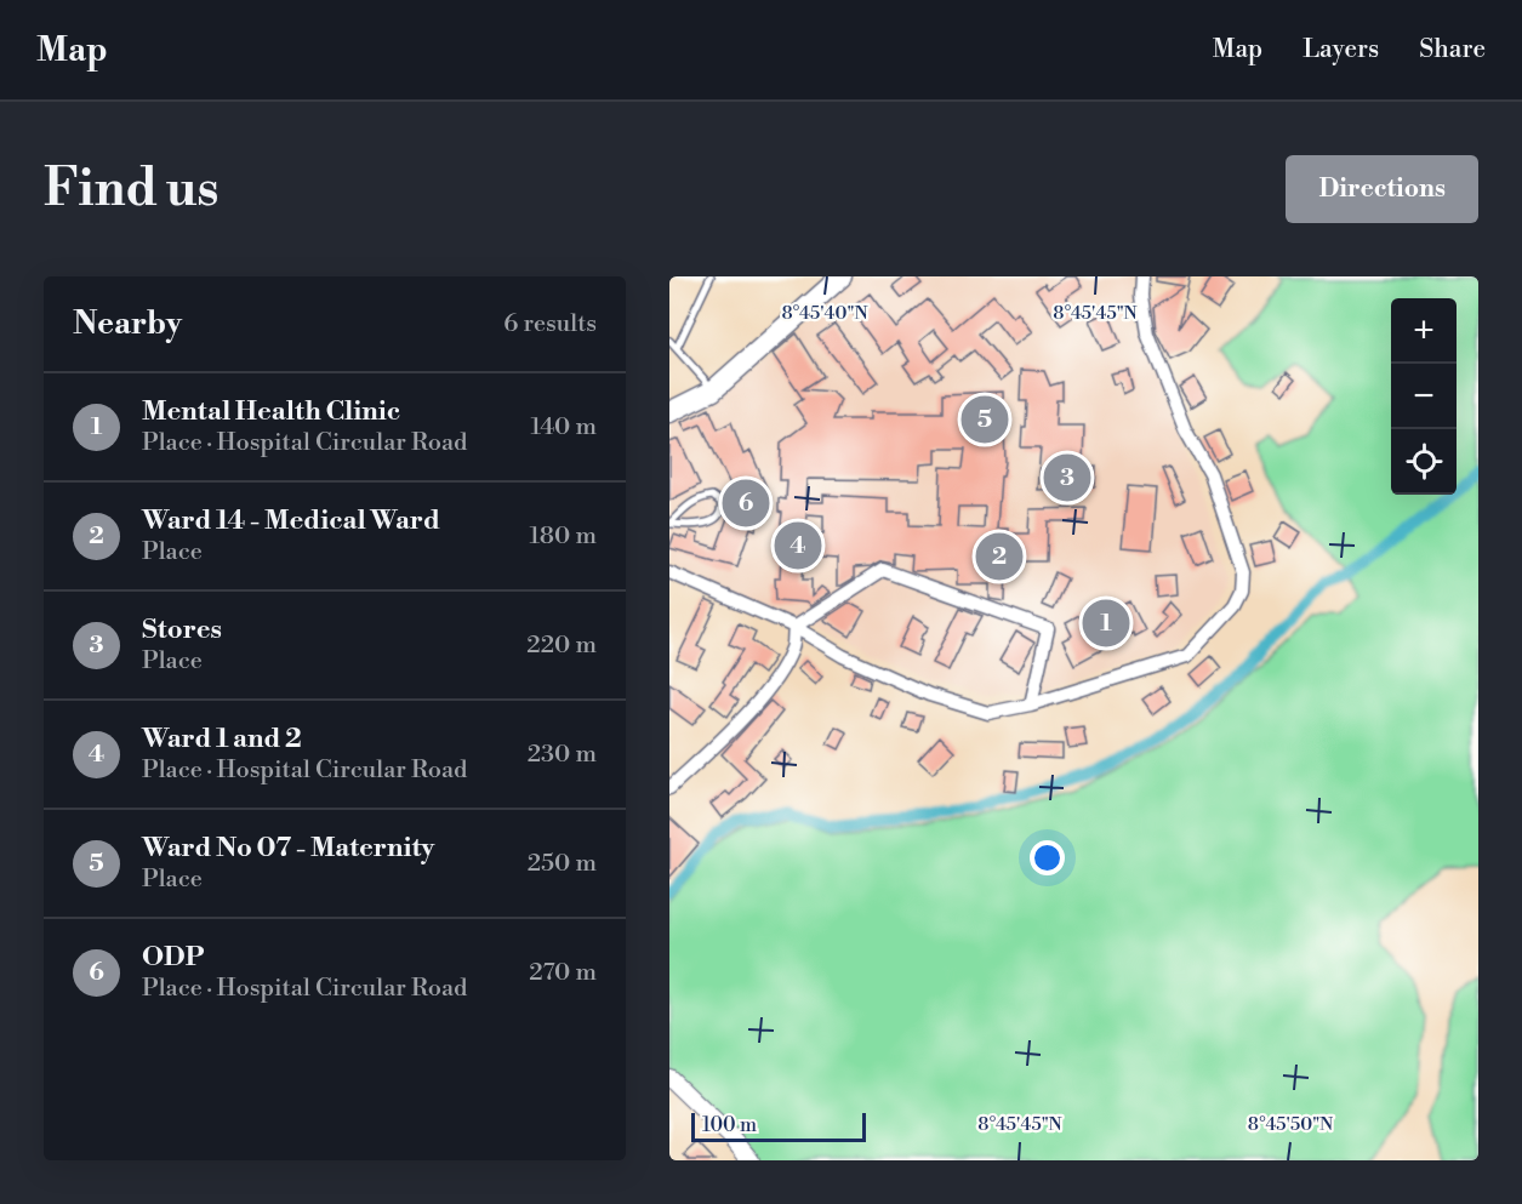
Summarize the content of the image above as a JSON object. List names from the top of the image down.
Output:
{
  "scale_bar": "100 m",
  "page": {
    "header": "Map",
    "nav": ["Map", "Layers", "Share"],
    "buttons": "Directions",
    "title": "Find us",
    "heading": ["Nearby", "6 results"],
    "map_buttons": ["+", "−"],
    "list": [
      {
        "mark": "1",
        "name": "Mental Health Clinic",
        "note": "Place · Hospital Circular Road",
        "value": "140 m"
      },
      {
        "mark": "2",
        "name": "Ward 14 - Medical Ward",
        "note": "Place",
        "value": "180 m"
      },
      {
        "mark": "3",
        "name": "Stores",
        "note": "Place",
        "value": "220 m"
      },
      {
        "mark": "4",
        "name": "Ward 1 and 2",
        "note": "Place · Hospital Circular Road",
        "value": "230 m"
      },
      {
        "mark": "5",
        "name": "Ward No 07 - Maternity",
        "note": "Place",
        "value": "250 m"
      },
      {
        "mark": "6",
        "name": "ODP",
        "note": "Place · Hospital Circular Road",
        "value": "270 m"
      }
    ],
    "pins": [
      "5",
      "3",
      "6",
      "4",
      "2",
      "1"
    ],
    "scale": "100 m"
  },
  "coordinates": ["8°45'40\"N", "8°45'45\"N", "8°45'50\"N"]
}
